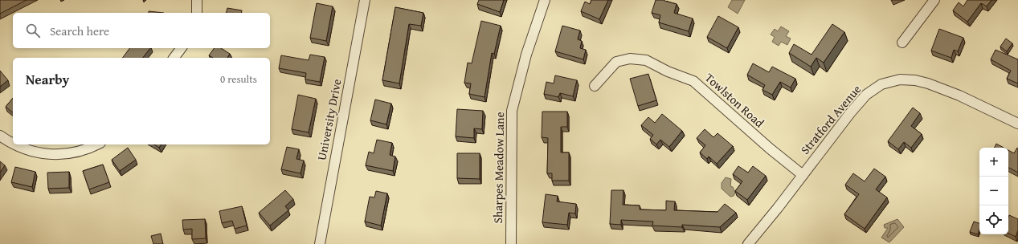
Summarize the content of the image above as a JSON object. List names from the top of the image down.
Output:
{
  "streets": {
    "street": [
      "Towlston Road",
      "University Drive",
      "Stratford Avenue",
      "Sharpes Meadow Lane"
    ]
  },
  "crossings": [
    ["Towlston Road", "Stratford Avenue"]
  ],
  "page": {
    "search": "Search here",
    "heading": ["Nearby", "0 results"],
    "map_buttons": ["+", "−"]
  }
}
